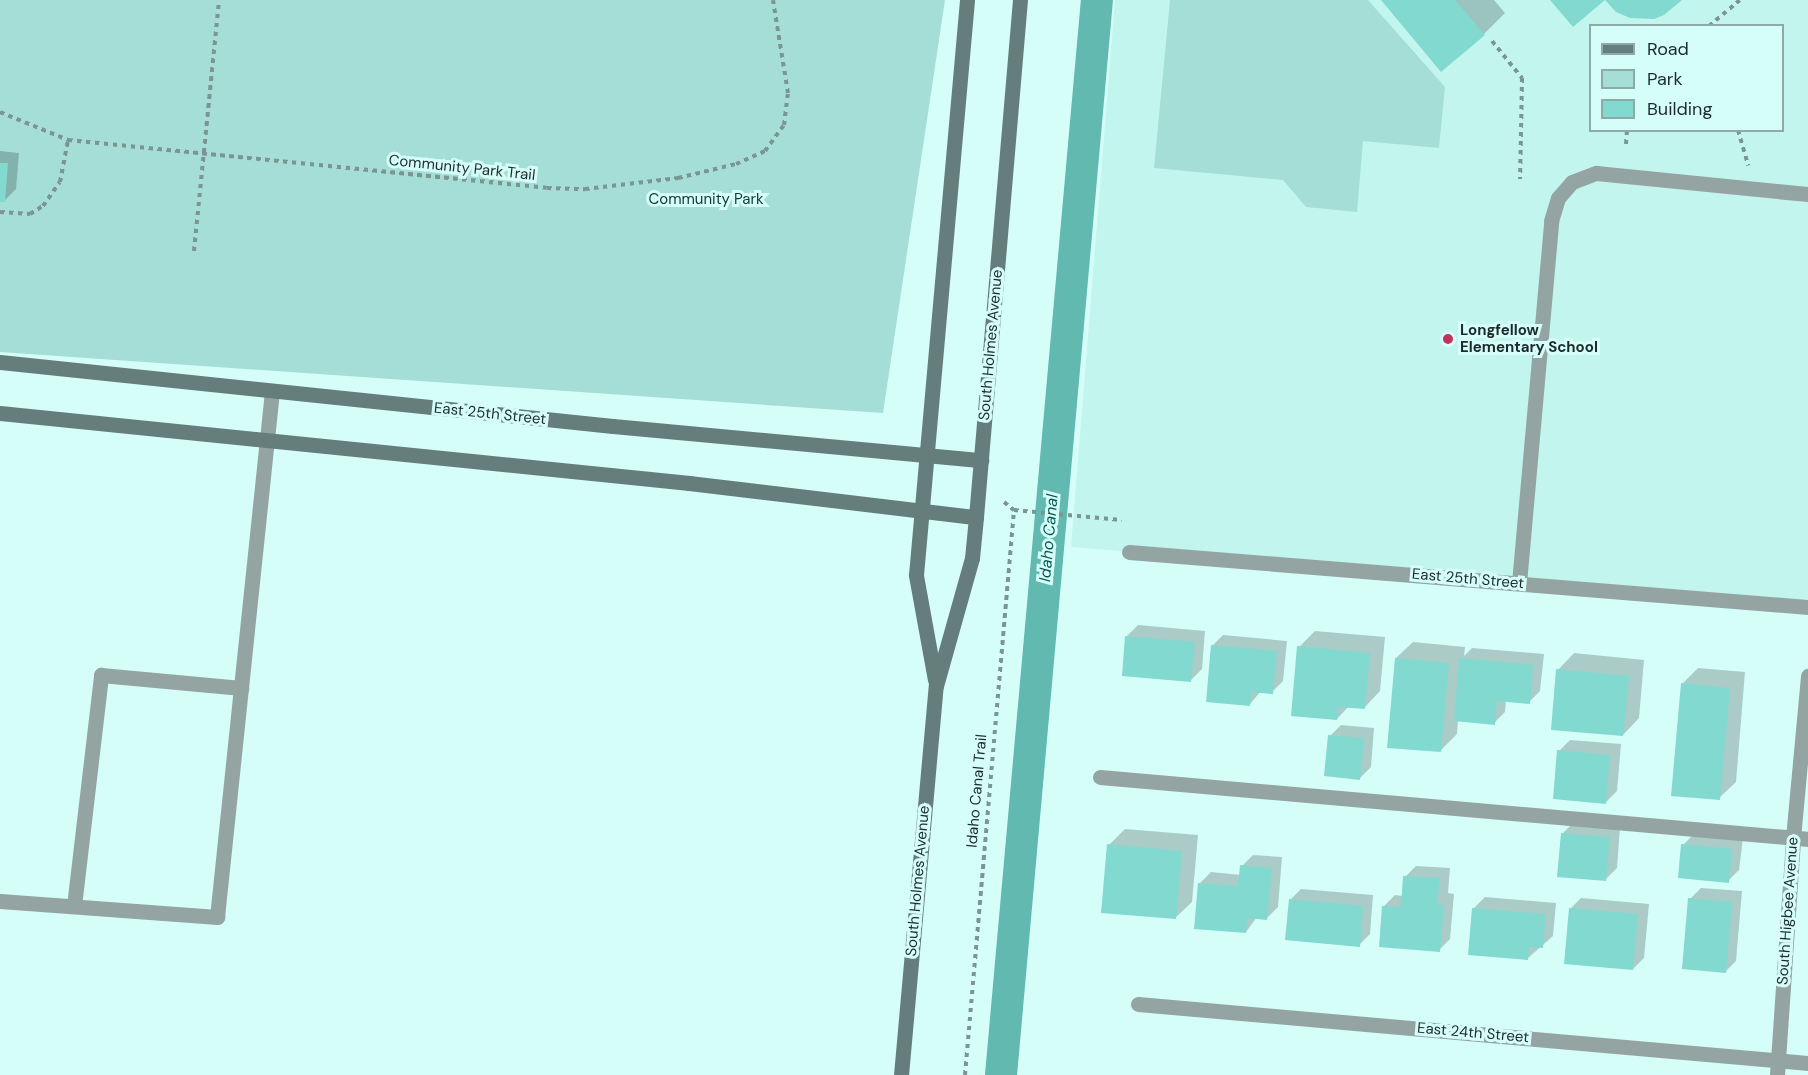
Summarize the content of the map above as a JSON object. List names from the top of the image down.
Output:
{
  "streets": {
    "street": [
      "South Holmes Avenue",
      "East 25th Street",
      "South Higbee Avenue",
      "East 24th Street"
    ],
    "path": ["Community Park Trail", "Idaho Canal Trail"]
  },
  "crossings": [
    ["South Holmes Avenue", "East 25th Street"],
    ["South Higbee Avenue", "East 24th Street"]
  ],
  "water": ["Idaho Canal"],
  "parks": ["Community Park"],
  "places": ["Longfellow Elementary School"],
  "legend": ["Road", "Park", "Building"]
}
